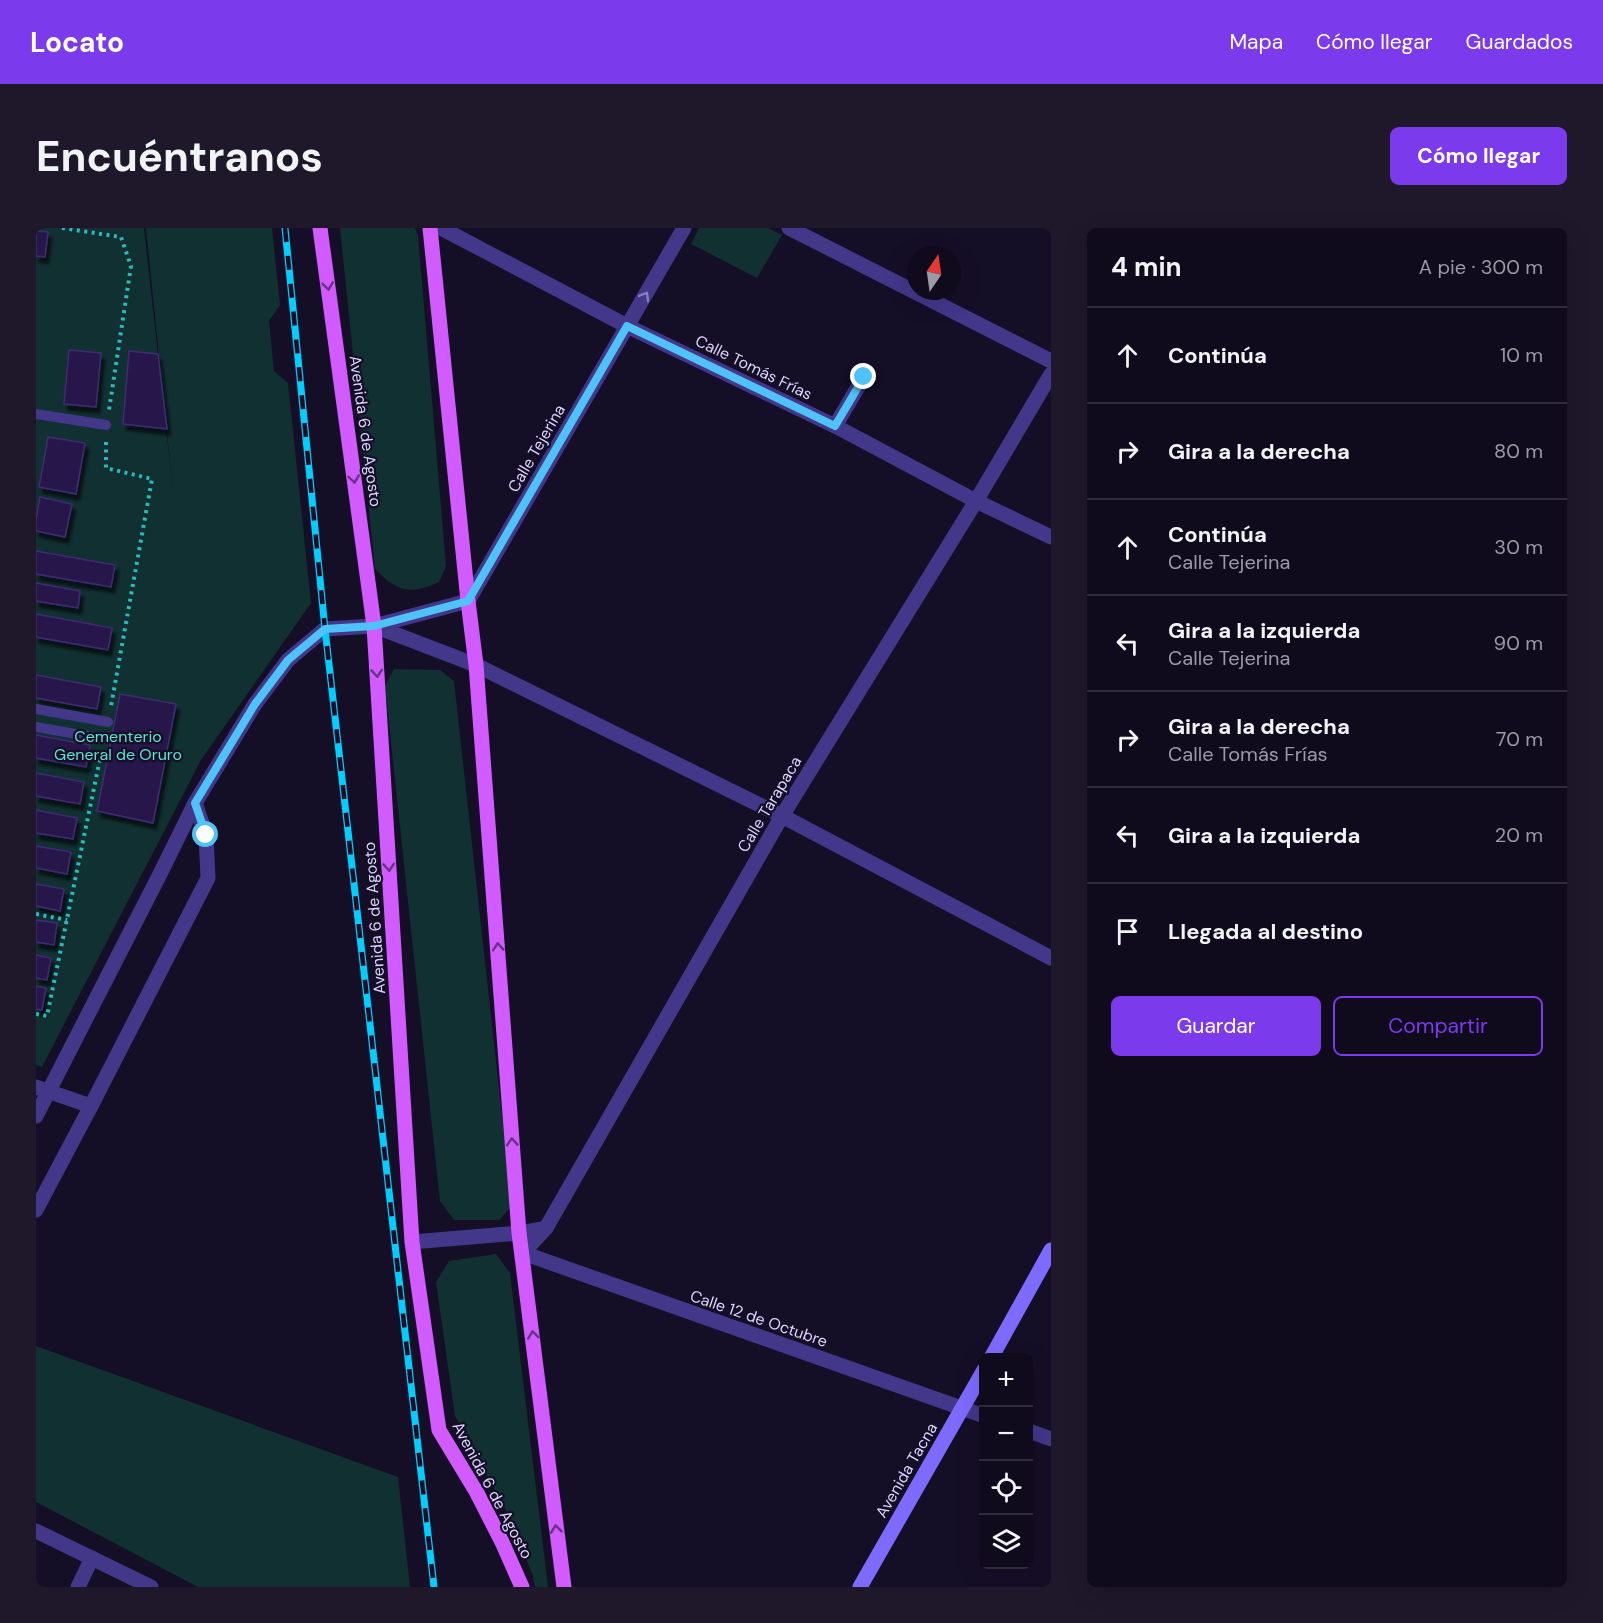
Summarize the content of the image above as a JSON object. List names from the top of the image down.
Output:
{
  "streets": {
    "main road": ["Avenida 6 de Agosto", "Avenida Tacna"],
    "street": [
      "Calle Tomás Frías",
      "Calle Tejerina",
      "Calle Tarapaca",
      "Calle 12 de Octubre"
    ]
  },
  "crossings": [
    ["Calle Tomás Frías", "Calle Tejerina"],
    ["Calle Tomás Frías", "Calle Tarapaca"],
    ["Avenida 6 de Agosto", "Calle Tejerina"],
    ["Avenida 6 de Agosto", "Calle Tarapaca"],
    ["Avenida 6 de Agosto", "Calle 12 de Octubre"],
    ["Calle Tarapaca", "Calle 12 de Octubre"],
    ["Calle 12 de Octubre", "Avenida Tacna"]
  ],
  "parks": ["Cementerio General de Oruro"],
  "north": "top",
  "page": {
    "header": "Locato",
    "nav": ["Mapa", "Cómo llegar", "Guardados"],
    "buttons": [
      "Cómo llegar",
      ["Guardar", "Compartir"]
    ],
    "title": "Encuéntranos",
    "heading": ["4 min", "A pie · 300 m"],
    "list": [
      ["Continúa", "10 m"],
      ["Gira a la derecha", "80 m"],
      ["Continúa", "Calle Tejerina", "30 m"],
      ["Gira a la izquierda", "Calle Tejerina", "90 m"],
      ["Gira a la derecha", "Calle Tomás Frías", "70 m"],
      ["Gira a la izquierda", "20 m"],
      "Llegada al destino"
    ],
    "map_buttons": ["+", "−"]
  }
}
